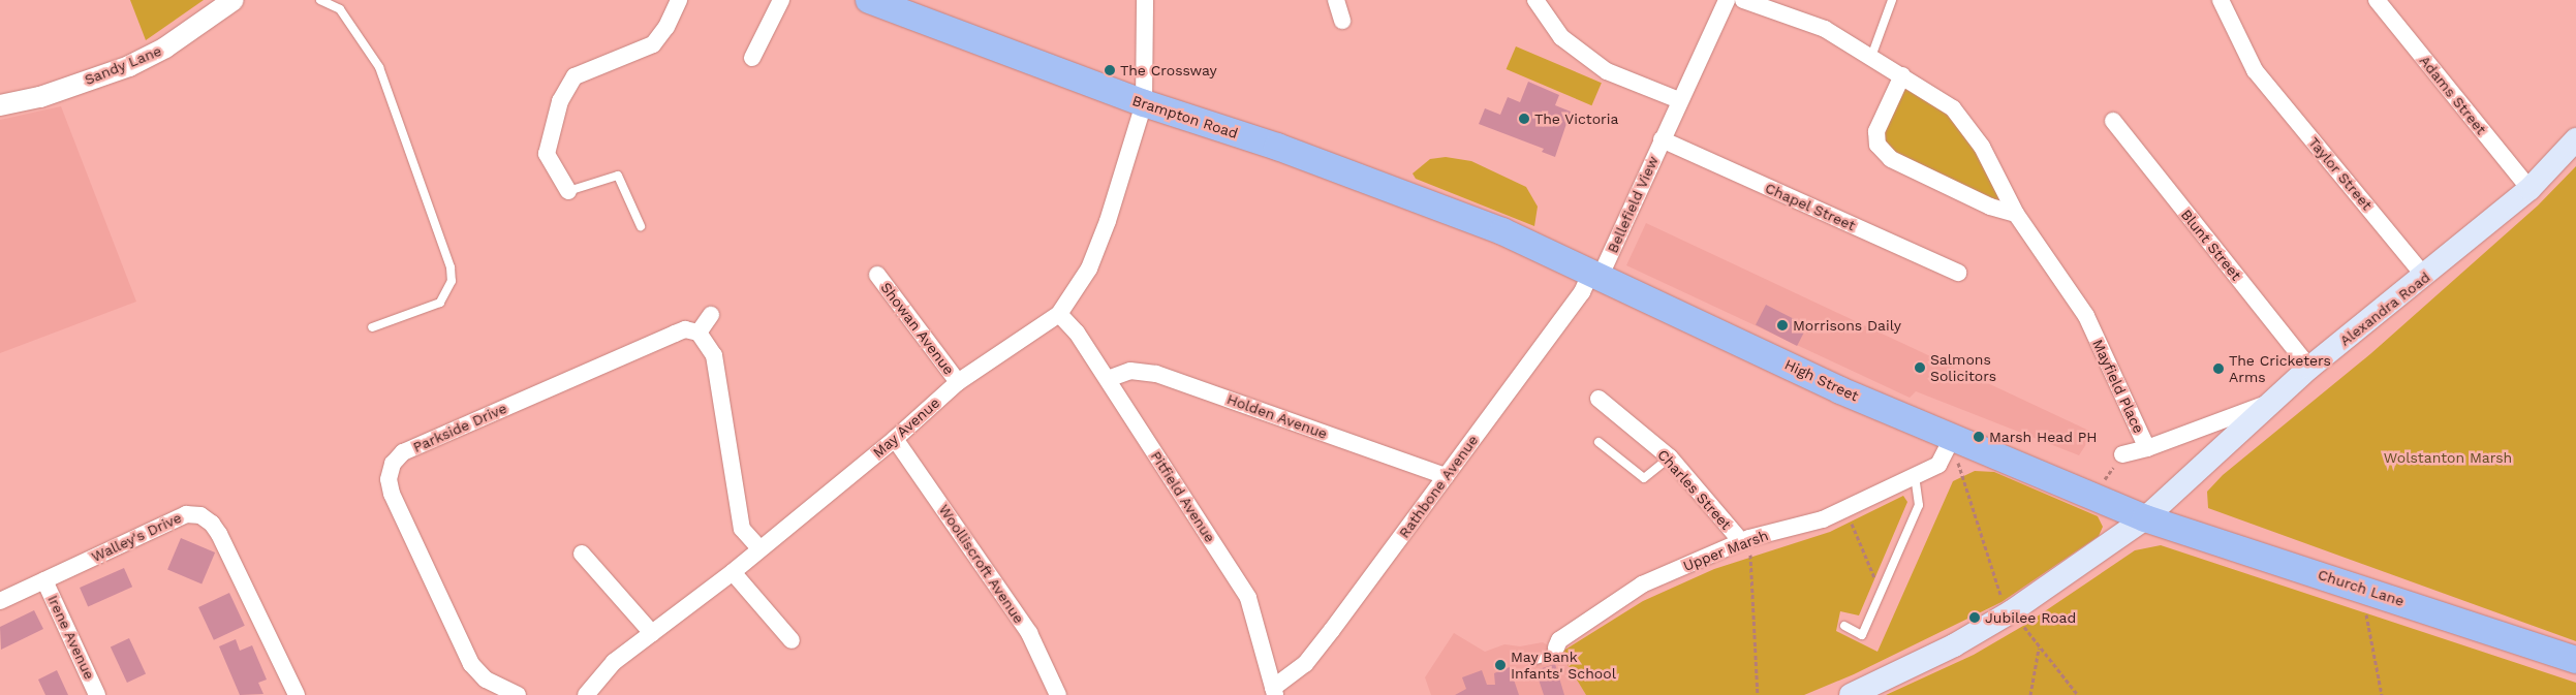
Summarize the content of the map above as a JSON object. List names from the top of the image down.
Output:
{
  "streets": {
    "highway": ["Brampton Road", "High Street", "Church Lane"],
    "main road": ["Alexandra Road"],
    "street": [
      "Sandy Lane",
      "Adams Street",
      "Taylor Street",
      "Bellefield View",
      "Chapel Street",
      "Blunt Street",
      "Showan Avenue",
      "Mayfield Place",
      "Holden Avenue",
      "Parkside Drive",
      "May Avenue",
      "Rathbone Avenue",
      "Charles Street",
      "Pitfield Avenue",
      "Walley's Drive",
      "Upper Marsh",
      "Woolliscroft Avenue",
      "Irene Avenue"
    ]
  },
  "crossings": [
    ["Adams Street", "Alexandra Road"],
    ["Brampton Road", "High Street"],
    ["Brampton Road", "May Avenue"],
    ["Taylor Street", "Alexandra Road"],
    ["Bellefield View", "Chapel Street"],
    ["Bellefield View", "High Street"],
    ["Bellefield View", "Rathbone Avenue"],
    ["Blunt Street", "Alexandra Road"],
    ["Alexandra Road", "High Street"],
    ["Alexandra Road", "Mayfield Place"],
    ["Alexandra Road", "Church Lane"],
    ["Showan Avenue", "May Avenue"],
    ["High Street", "Rathbone Avenue"],
    ["High Street", "Upper Marsh"],
    ["High Street", "Church Lane"],
    ["Holden Avenue", "Rathbone Avenue"],
    ["Holden Avenue", "Pitfield Avenue"],
    ["May Avenue", "Pitfield Avenue"],
    ["May Avenue", "Woolliscroft Avenue"],
    ["Rathbone Avenue", "Pitfield Avenue"],
    ["Charles Street", "Upper Marsh"],
    ["Walley's Drive", "Irene Avenue"]
  ],
  "parks": ["Wolstanton Marsh"],
  "places": [
    "The Crossway",
    "The Victoria",
    "Morrisons Daily",
    "Salmons Solicitors",
    "The Cricketers Arms",
    "Marsh Head PH",
    "Jubilee Road",
    "May Bank Infants' School"
  ]
}
